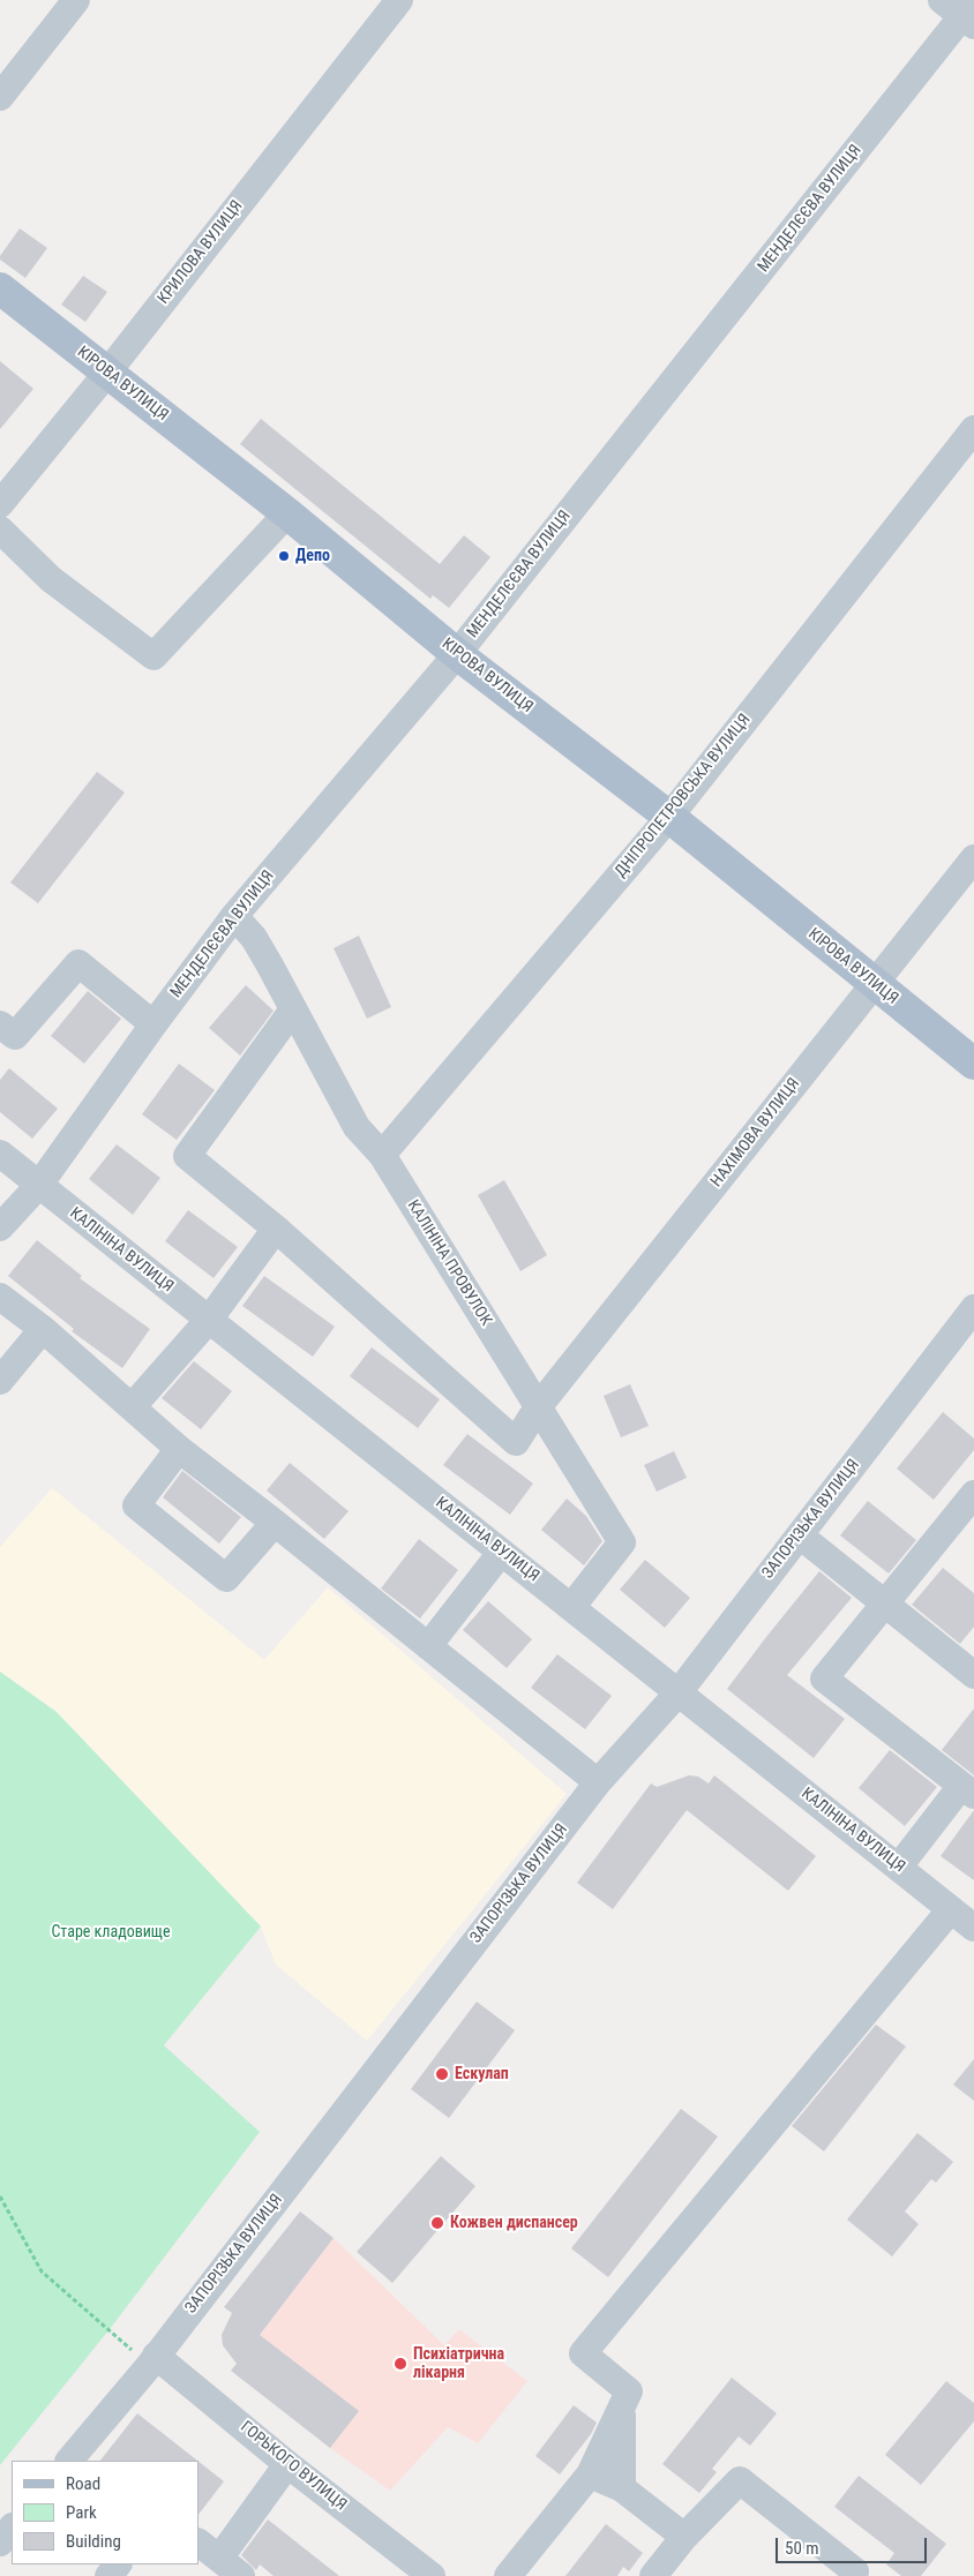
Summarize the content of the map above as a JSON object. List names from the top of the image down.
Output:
{
  "streets": {
    "main road": ["КІРОВА ВУЛИЦЯ"],
    "street": [
      "МЕНДЕЛЄЄВА ВУЛИЦЯ",
      "КРИЛОВА ВУЛИЦЯ",
      "ДНІПРОПЕТРОВСЬКА ВУЛИЦЯ",
      "НАХІМОВА ВУЛИЦЯ",
      "КАЛІНІНА ВУЛИЦЯ",
      "КАЛІНІНА ПРОВУЛОК",
      "ЗАПОРІЗЬКА ВУЛИЦЯ",
      "ГОРЬКОГО ВУЛИЦЯ"
    ]
  },
  "crossings": [
    ["МЕНДЕЛЄЄВА ВУЛИЦЯ", "КІРОВА ВУЛИЦЯ"],
    ["МЕНДЕЛЄЄВА ВУЛИЦЯ", "КАЛІНІНА ВУЛИЦЯ"],
    ["МЕНДЕЛЄЄВА ВУЛИЦЯ", "КАЛІНІНА ПРОВУЛОК"],
    ["КРИЛОВА ВУЛИЦЯ", "КІРОВА ВУЛИЦЯ"],
    ["КІРОВА ВУЛИЦЯ", "ДНІПРОПЕТРОВСЬКА ВУЛИЦЯ"],
    ["КІРОВА ВУЛИЦЯ", "НАХІМОВА ВУЛИЦЯ"],
    ["ДНІПРОПЕТРОВСЬКА ВУЛИЦЯ", "КАЛІНІНА ПРОВУЛОК"],
    ["НАХІМОВА ВУЛИЦЯ", "КАЛІНІНА ПРОВУЛОК"],
    ["КАЛІНІНА ВУЛИЦЯ", "КАЛІНІНА ПРОВУЛОК"],
    ["КАЛІНІНА ВУЛИЦЯ", "ЗАПОРІЗЬКА ВУЛИЦЯ"],
    ["ЗАПОРІЗЬКА ВУЛИЦЯ", "ГОРЬКОГО ВУЛИЦЯ"]
  ],
  "parks": ["Старе кладовище"],
  "places": [
    "Депо",
    "Ескулап",
    "Кожвен диспансер",
    "Психіатрична лікарня"
  ],
  "legend": ["Road", "Park", "Building"],
  "scale_bar": "50 m"
}
